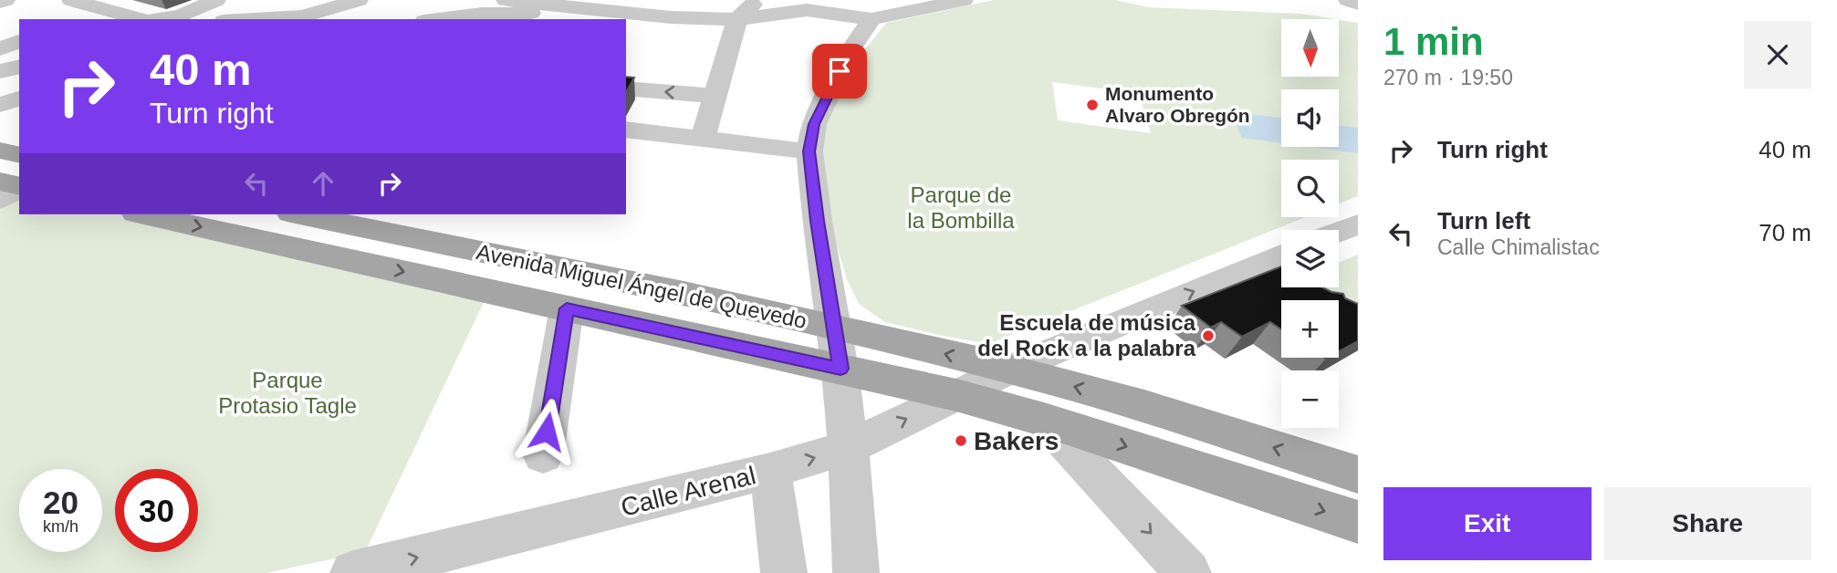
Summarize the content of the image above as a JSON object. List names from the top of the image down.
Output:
{
  "streets": {
    "main road": ["Avenida Miguel Ángel de Quevedo"],
    "street": ["Calle Arenal"]
  },
  "crossings": [
    ["Avenida Miguel Ángel de Quevedo", "Calle Arenal"]
  ],
  "one_way": ["Calle Arenal"],
  "parks": ["Parque de la Bombilla", "Parque Protasio Tagle"],
  "places": ["Monumento Alvaro Obregón", "Escuela de música del Rock a la palabra", "Bakers"],
  "north": "bottom",
  "page": {
    "heading": ["1 min", "270 m · 19:50"],
    "map_buttons": ["+", "−"],
    "turn": ["40 m", "Turn right"],
    "list": [
      {
        "name": "Turn right",
        "value": "40 m"
      },
      {
        "name": "Turn left",
        "note": "Calle Chimalistac",
        "value": "70 m"
      }
    ],
    "speed": "20 km/h",
    "limit": "30",
    "buttons": ["Exit", "Share"]
  }
}
